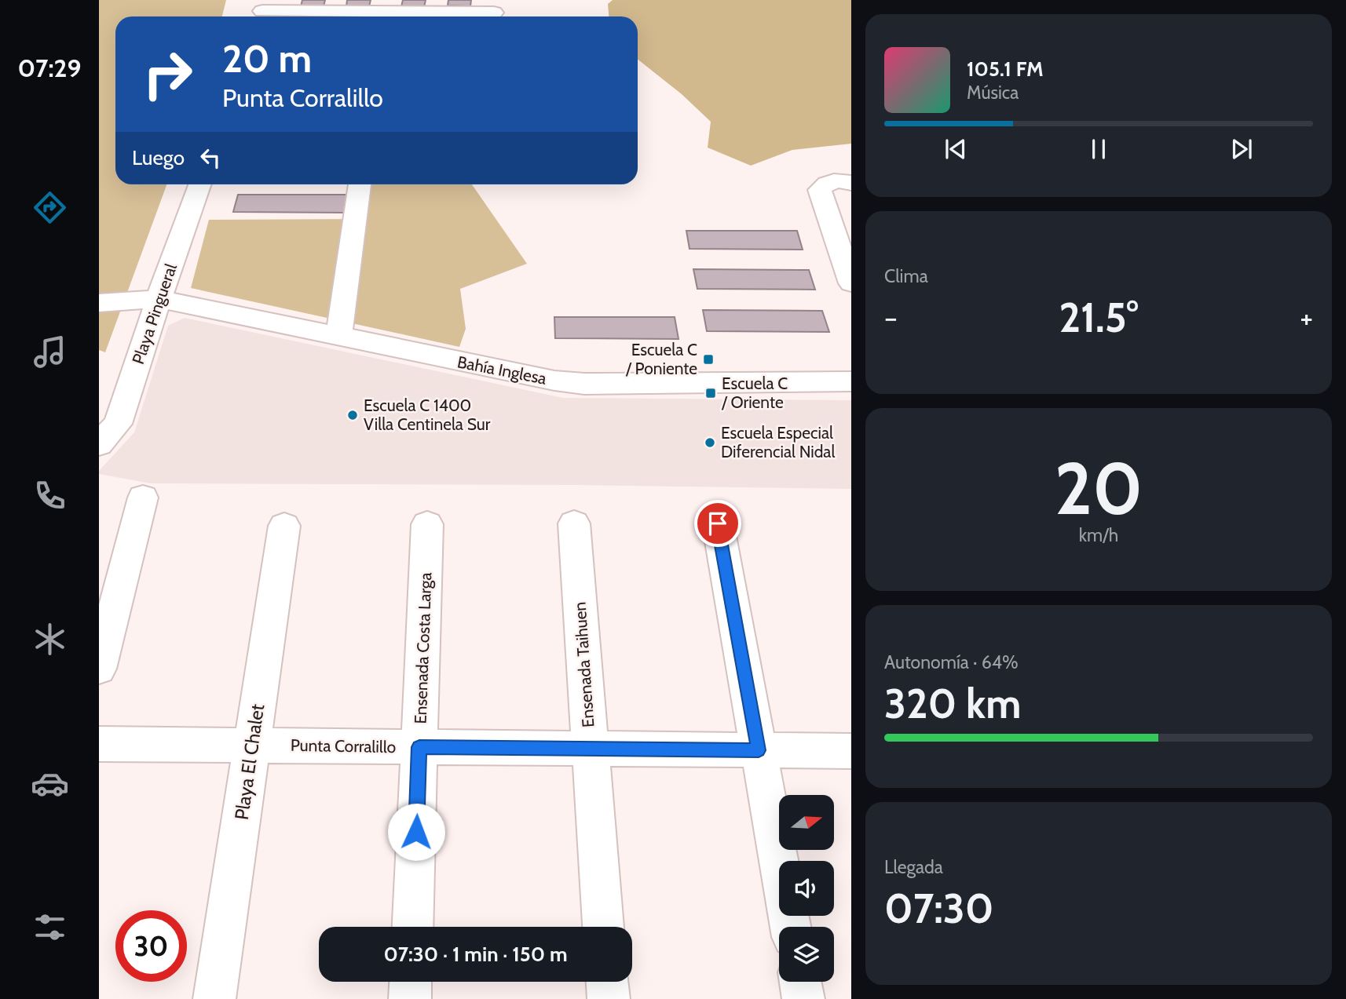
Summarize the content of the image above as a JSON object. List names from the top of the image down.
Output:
{
  "streets": {
    "street": [
      "Playa Pingueral",
      "Bahía Inglesa",
      "Ensenada Costa Larga",
      "Ensenada Taihuen",
      "Punta Corralillo",
      "Playa El Chalet"
    ]
  },
  "crossings": [
    ["Playa Pingueral", "Bahía Inglesa"],
    ["Ensenada Costa Larga", "Punta Corralillo"],
    ["Ensenada Taihuen", "Punta Corralillo"],
    ["Punta Corralillo", "Playa El Chalet"]
  ],
  "places": {
    "transit": ["Escuela C / Poniente", "Escuela C / Oriente"],
    "other": ["Escuela C 1400 Villa Centinela Sur", "Escuela Especial Diferencial Nidal"]
  },
  "north": "right",
  "page": {
    "tabs": "07:29",
    "turn": ["20 m", "Punta Corralillo"],
    "song": ["105.1 FM", "Música"],
    "then": "Luego",
    "tile": [
      "Clima",
      ["20", "km/h"],
      ["Autonomía · 64%", "320 km"],
      ["Llegada", "07:30"]
    ],
    "heat": ["−", "21.5°", "+"],
    "limit": "30",
    "trip": "07:30 · 1 min · 150 m"
  }
}
